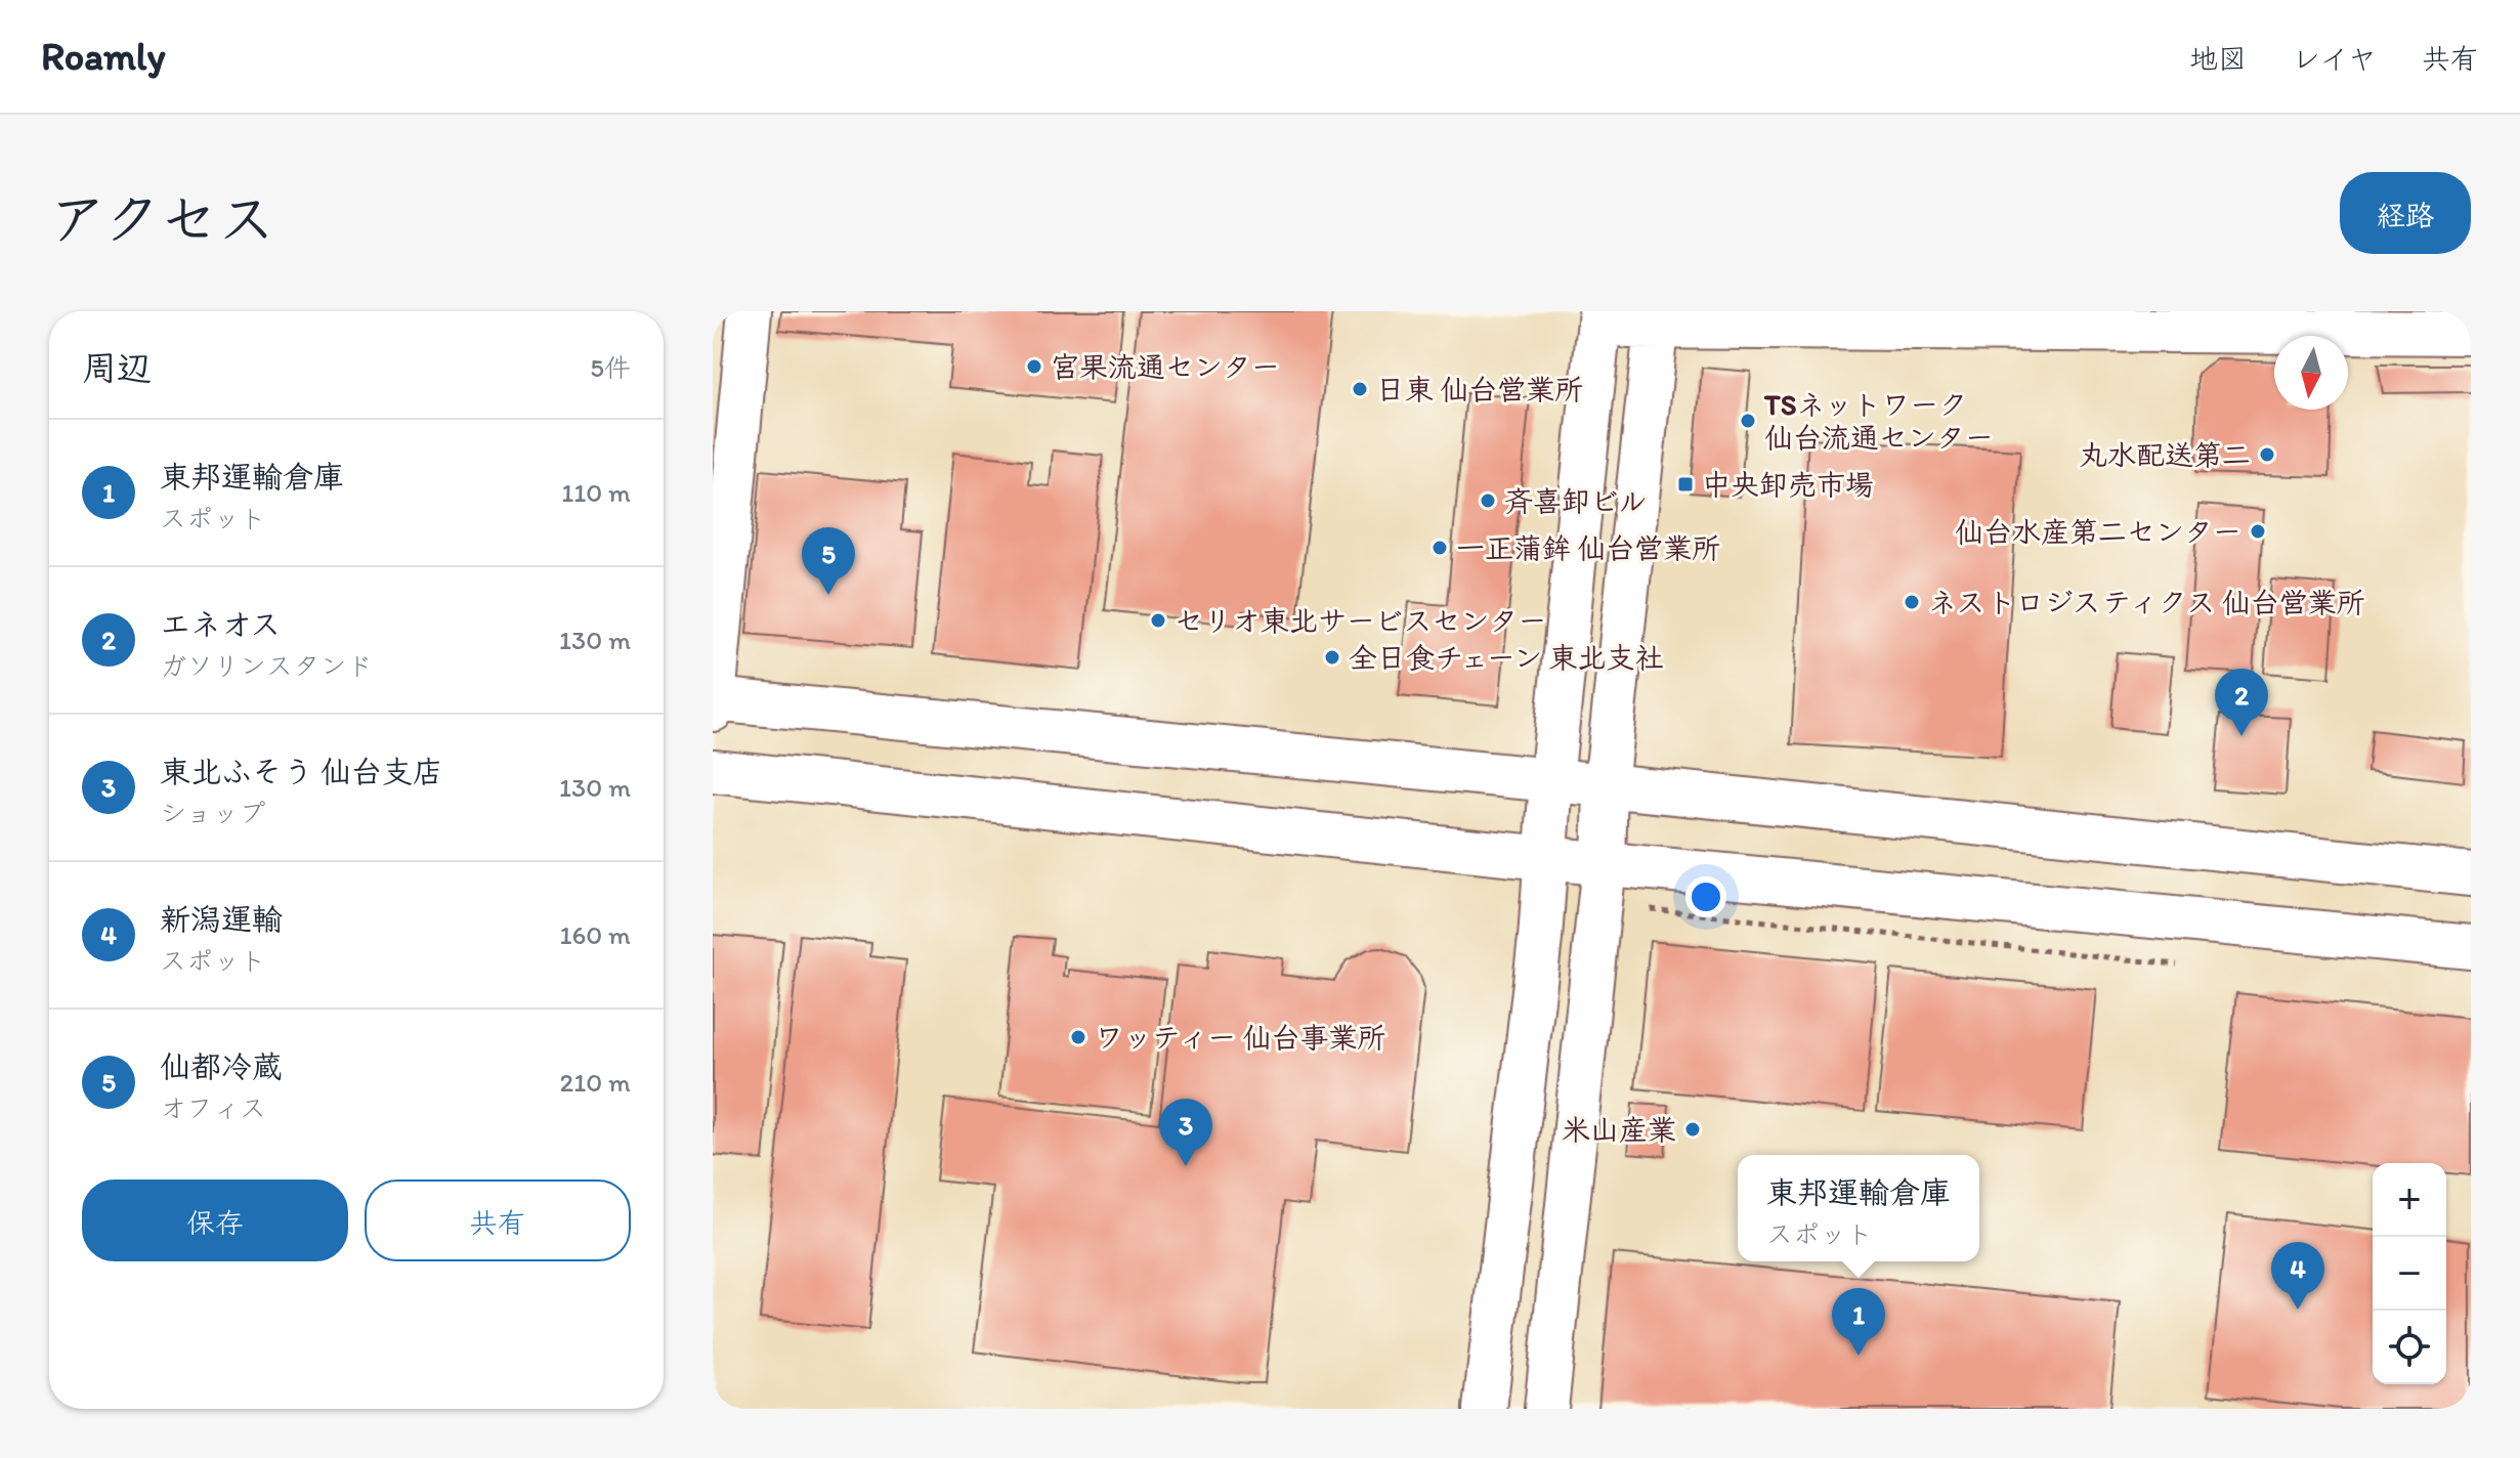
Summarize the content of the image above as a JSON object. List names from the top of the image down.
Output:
{
  "places": {
    "other": [
      "宮果流通センター",
      "日東 仙台営業所",
      "TSネットワーク 仙台流通センター",
      "丸水配送第二",
      "斉喜卸ビル",
      "仙台水産第二センター",
      "一正蒲鉾 仙台営業所",
      "ネストロジスティクス 仙台営業所",
      "セリオ東北サービスセンター",
      "全日食チェーン 東北支社",
      "ワッティー 仙台事業所",
      "米山産業"
    ],
    "transit": ["中央卸売市場"]
  },
  "north": "bottom",
  "page": {
    "header": "Roamly",
    "nav": ["地図", "レイヤ", "共有"],
    "title": "アクセス",
    "buttons": [
      "経路",
      ["保存", "共有"]
    ],
    "heading": ["周辺", "5件"],
    "list": [
      {
        "mark": "1",
        "name": "東邦運輸倉庫",
        "note": "スポット",
        "value": "110 m"
      },
      {
        "mark": "2",
        "name": "エネオス",
        "note": "ガソリンスタンド",
        "value": "130 m"
      },
      {
        "mark": "3",
        "name": "東北ふそう 仙台支店",
        "note": "ショップ",
        "value": "130 m"
      },
      {
        "mark": "4",
        "name": "新潟運輸",
        "note": "スポット",
        "value": "160 m"
      },
      {
        "mark": "5",
        "name": "仙都冷蔵",
        "note": "オフィス",
        "value": "210 m"
      }
    ],
    "pins": [
      "5",
      "2",
      "3",
      "4",
      "1"
    ],
    "popup": ["東邦運輸倉庫", "スポット"],
    "map_buttons": ["+", "−"]
  }
}
